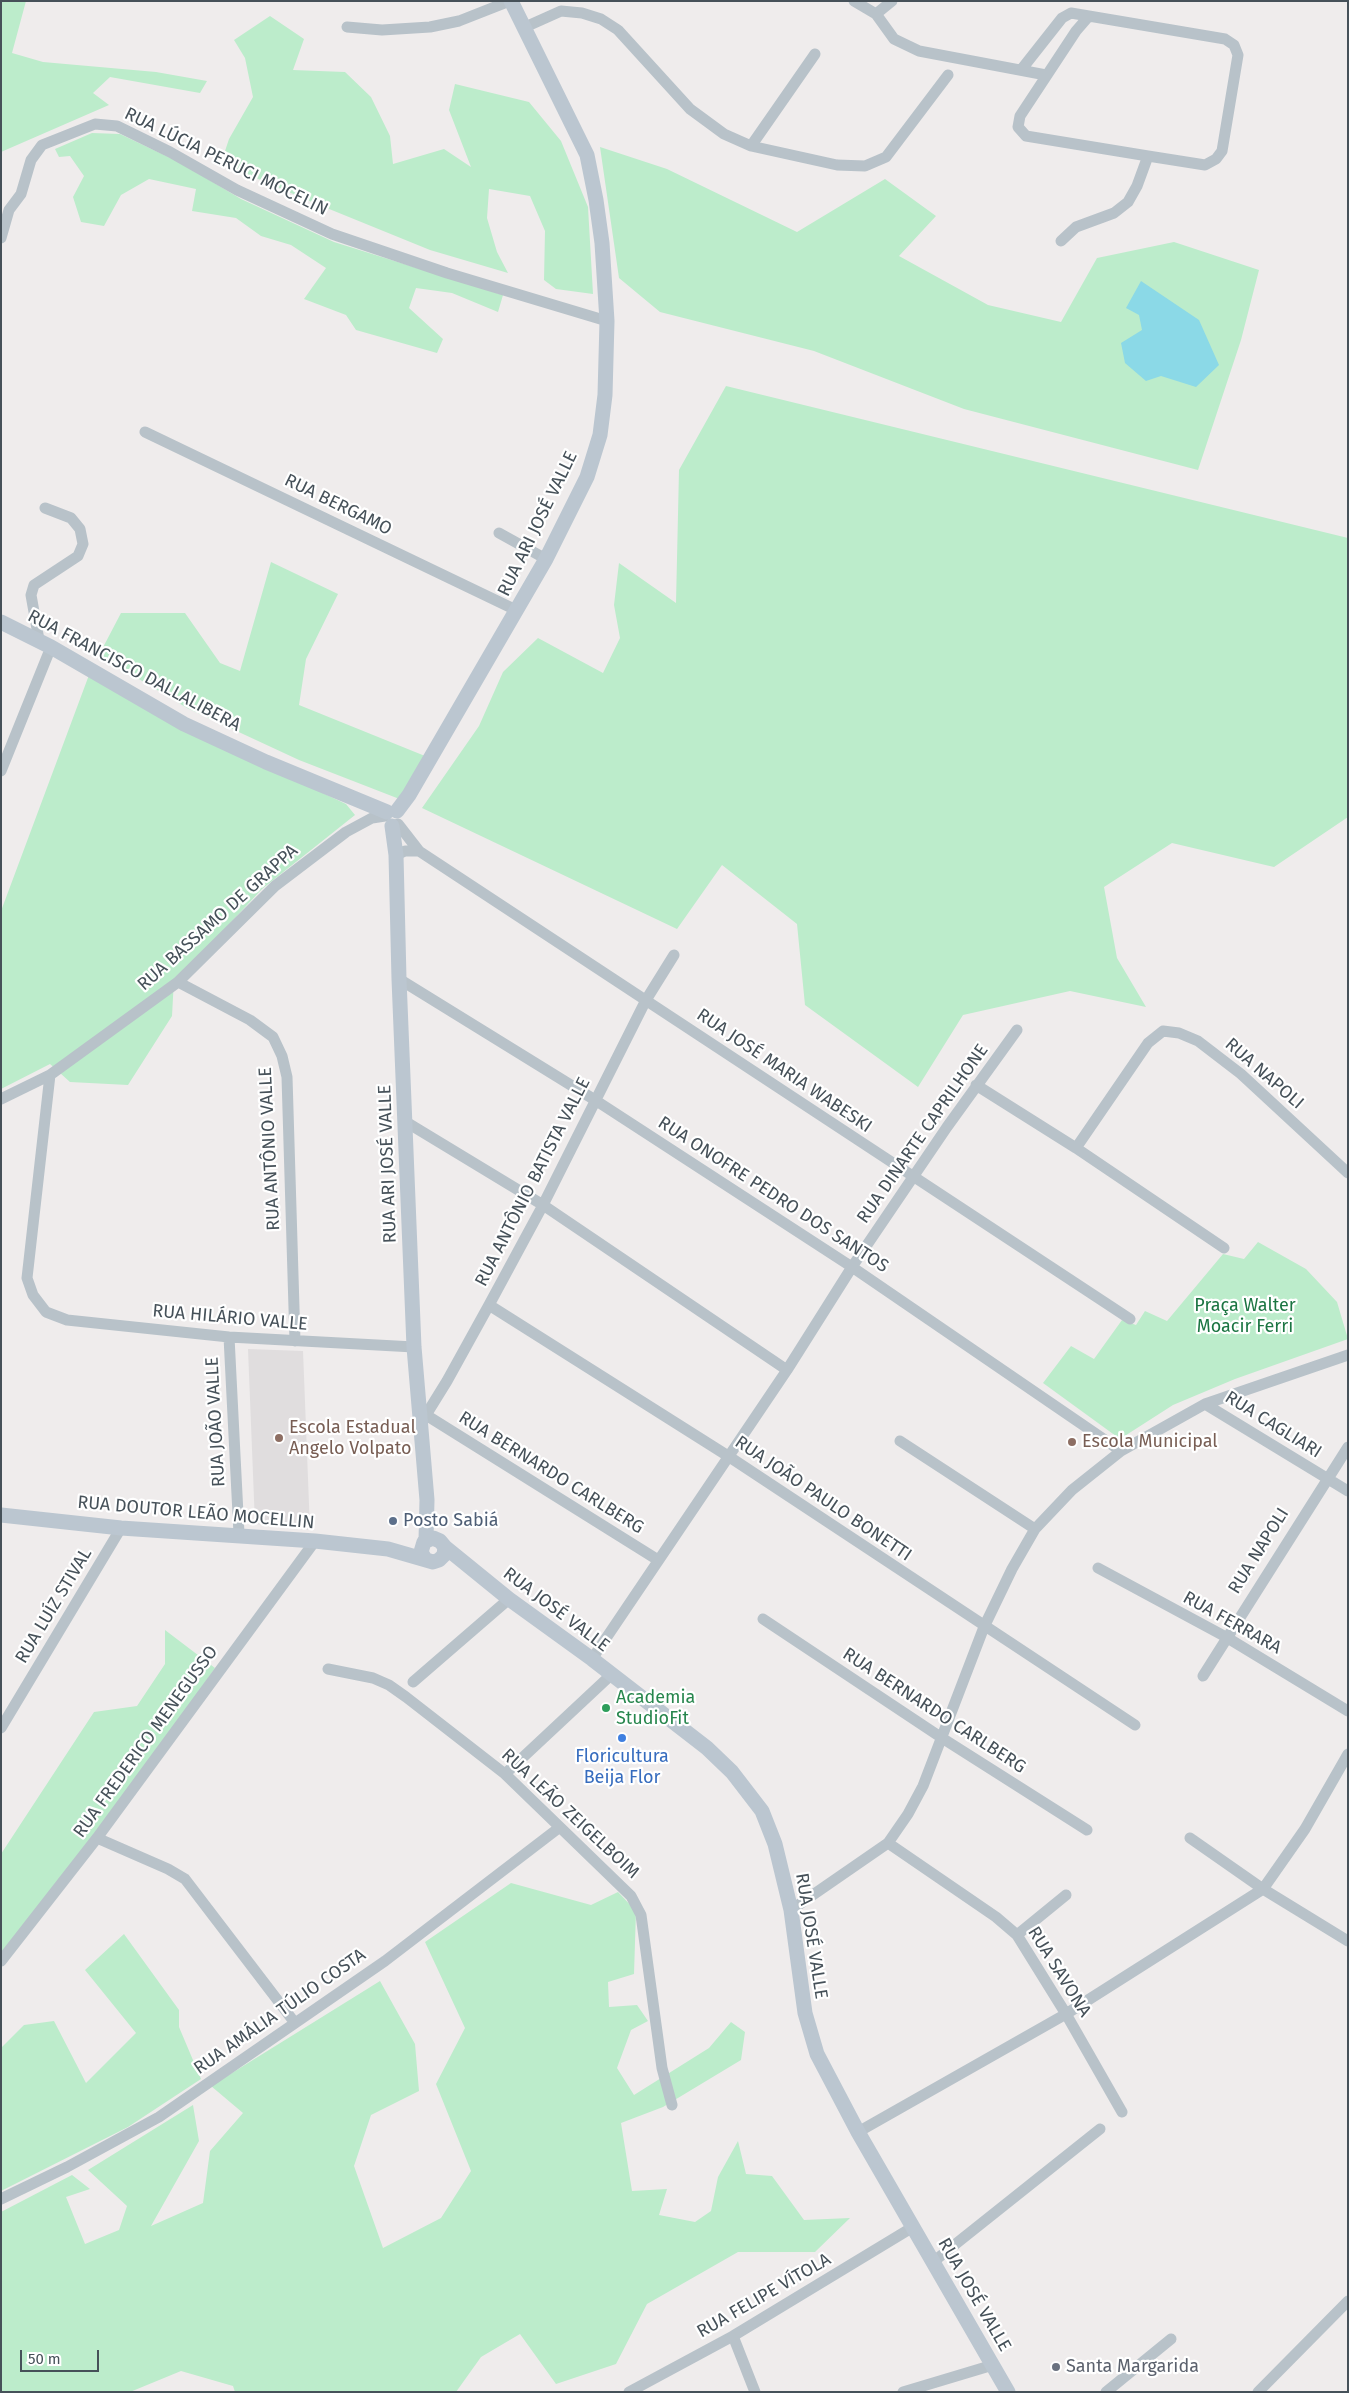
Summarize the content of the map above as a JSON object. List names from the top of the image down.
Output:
{
  "streets": {
    "street": [
      "RUA LÚCIA PERUCI MOCELIN",
      "RUA BERGAMO",
      "RUA ARI JOSÉ VALLE",
      "RUA FRANCISCO DALLALIBERA",
      "RUA BASSAMO DE GRAPPA",
      "RUA JOSÉ MARIA WABESKI",
      "RUA NAPOLI",
      "RUA DINARTE CAPRILHONE",
      "RUA ANTÔNIO VALLE",
      "RUA ANTÔNIO BATISTA VALLE",
      "RUA ONOFRE PEDRO DOS SANTOS",
      "RUA HILÁRIO VALLE",
      "RUA JOÃO VALLE",
      "RUA CAGLIARI",
      "RUA BERNARDO CARLBERG",
      "RUA JOÃO PAULO BONETTI",
      "RUA DOUTOR LEÃO MOCELLIN",
      "RUA LUÍZ STIVAL",
      "RUA JOSÉ VALLE",
      "RUA FERRARA",
      "RUA FREDERICO MENEGUSSO",
      "RUA LEÃO ZEIGELBOIM",
      "RUA SAVONA",
      "RUA AMÁLIA TÚLIO COSTA",
      "RUA FELIPE VÍTOLA"
    ]
  },
  "crossings": [
    ["RUA LÚCIA PERUCI MOCELIN", "RUA ARI JOSÉ VALLE"],
    ["RUA BERGAMO", "RUA ARI JOSÉ VALLE"],
    ["RUA ARI JOSÉ VALLE", "RUA FRANCISCO DALLALIBERA"],
    ["RUA ARI JOSÉ VALLE", "RUA BASSAMO DE GRAPPA"],
    ["RUA ARI JOSÉ VALLE", "RUA JOSÉ MARIA WABESKI"],
    ["RUA ARI JOSÉ VALLE", "RUA ANTÔNIO BATISTA VALLE"],
    ["RUA ARI JOSÉ VALLE", "RUA ONOFRE PEDRO DOS SANTOS"],
    ["RUA ARI JOSÉ VALLE", "RUA HILÁRIO VALLE"],
    ["RUA ARI JOSÉ VALLE", "RUA BERNARDO CARLBERG"],
    ["RUA ARI JOSÉ VALLE", "RUA DOUTOR LEÃO MOCELLIN"],
    ["RUA ARI JOSÉ VALLE", "RUA JOSÉ VALLE"],
    ["RUA FRANCISCO DALLALIBERA", "RUA BASSAMO DE GRAPPA"],
    ["RUA FRANCISCO DALLALIBERA", "RUA JOSÉ MARIA WABESKI"],
    ["RUA BASSAMO DE GRAPPA", "RUA JOSÉ MARIA WABESKI"],
    ["RUA BASSAMO DE GRAPPA", "RUA ANTÔNIO VALLE"],
    ["RUA BASSAMO DE GRAPPA", "RUA HILÁRIO VALLE"],
    ["RUA JOSÉ MARIA WABESKI", "RUA DINARTE CAPRILHONE"],
    ["RUA JOSÉ MARIA WABESKI", "RUA ANTÔNIO BATISTA VALLE"],
    ["RUA NAPOLI", "RUA CAGLIARI"],
    ["RUA NAPOLI", "RUA FERRARA"],
    ["RUA DINARTE CAPRILHONE", "RUA ONOFRE PEDRO DOS SANTOS"],
    ["RUA DINARTE CAPRILHONE", "RUA BERNARDO CARLBERG"],
    ["RUA DINARTE CAPRILHONE", "RUA JOÃO PAULO BONETTI"],
    ["RUA DINARTE CAPRILHONE", "RUA JOSÉ VALLE"],
    ["RUA ANTÔNIO VALLE", "RUA HILÁRIO VALLE"],
    ["RUA ANTÔNIO BATISTA VALLE", "RUA ONOFRE PEDRO DOS SANTOS"],
    ["RUA ANTÔNIO BATISTA VALLE", "RUA BERNARDO CARLBERG"],
    ["RUA ANTÔNIO BATISTA VALLE", "RUA JOÃO PAULO BONETTI"],
    ["RUA HILÁRIO VALLE", "RUA JOÃO VALLE"],
    ["RUA JOÃO VALLE", "RUA DOUTOR LEÃO MOCELLIN"],
    ["RUA DOUTOR LEÃO MOCELLIN", "RUA LUÍZ STIVAL"],
    ["RUA DOUTOR LEÃO MOCELLIN", "RUA JOSÉ VALLE"],
    ["RUA DOUTOR LEÃO MOCELLIN", "RUA FREDERICO MENEGUSSO"],
    ["RUA JOSÉ VALLE", "RUA FELIPE VÍTOLA"],
    ["RUA LEÃO ZEIGELBOIM", "RUA AMÁLIA TÚLIO COSTA"]
  ],
  "parks": ["Praça Walter Moacir Ferri"],
  "places": [
    "Escola Estadual Angelo Volpato",
    "Escola Municipal",
    "Posto Sabiá",
    "Academia StudioFit",
    "Floricultura Beija Flor",
    "Santa Margarida"
  ],
  "scale_bar": "50 m"
}
